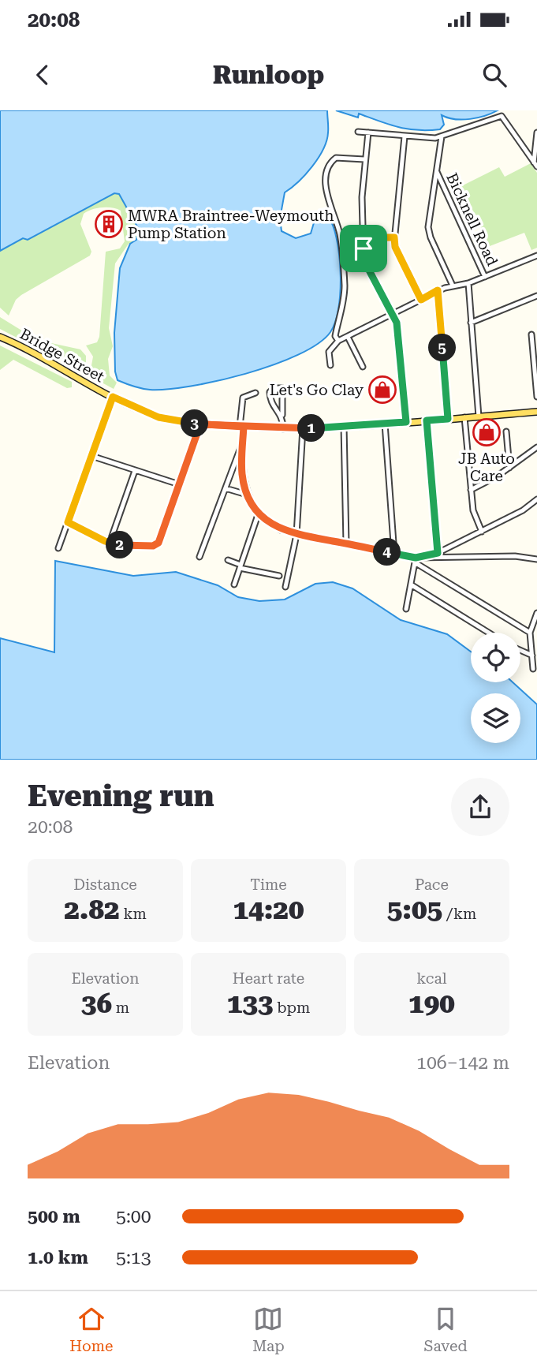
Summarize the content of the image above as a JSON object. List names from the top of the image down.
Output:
{
  "streets": {
    "main road": ["Bridge Street"],
    "street": ["Bicknell Road"]
  },
  "places": {
    "building": ["MWRA Braintree-Weymouth Pump Station"],
    "shop": ["Let's Go Clay", "JB Auto Care"]
  },
  "page": {
    "status": "20:08",
    "header": "Runloop",
    "pins": [
      "5",
      "3",
      "1",
      "2",
      "4"
    ],
    "heading": ["Evening run", "20:08"],
    "stats": [
      ["Distance", "2.82 km"],
      ["Time", "14:20"],
      ["Pace", "5:05 /km"],
      ["Elevation", "36 m"],
      ["Heart rate", "133 bpm"],
      ["kcal", "190"]
    ],
    "chart": ["Elevation", "106–142 m"],
    "list": [
      {
        "name": "500 m",
        "note": "5:00"
      },
      {
        "name": "1.0 km",
        "note": "5:13"
      }
    ],
    "tabs": ["Home", "Map", "Saved"]
  }
}
